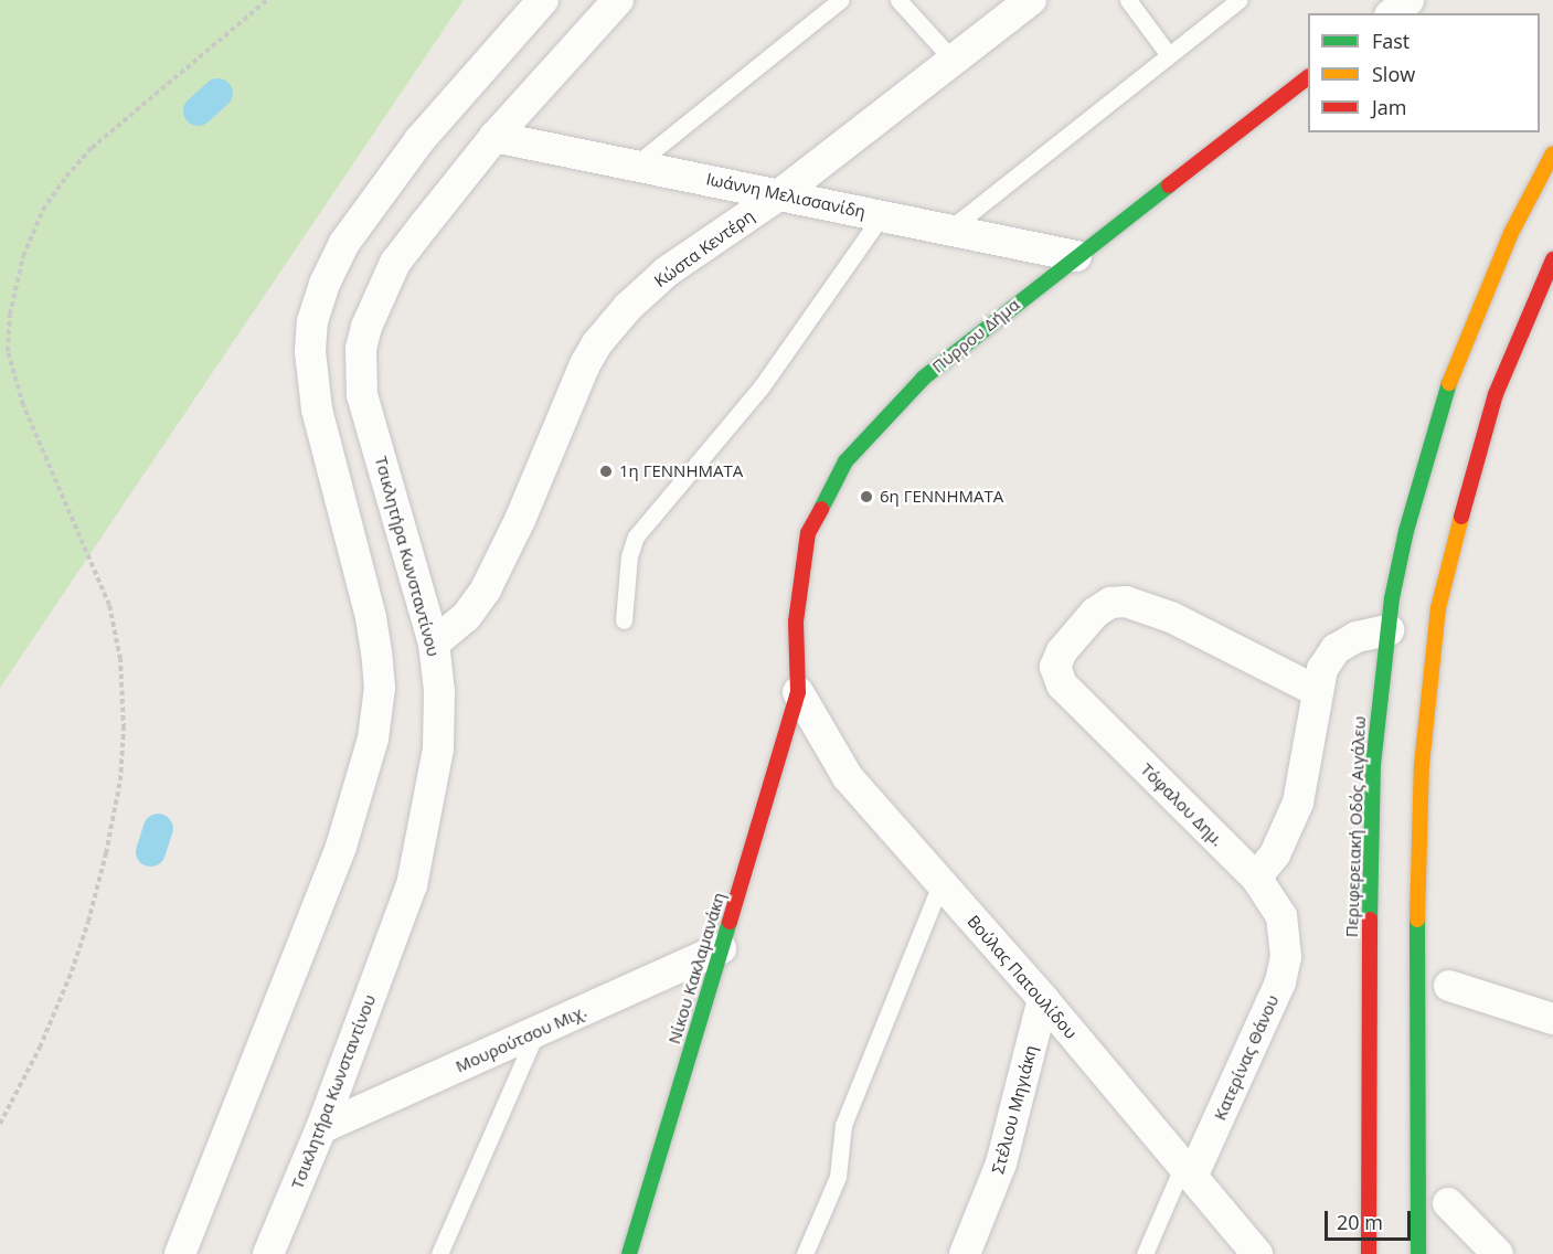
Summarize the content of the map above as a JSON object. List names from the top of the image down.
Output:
{
  "streets": {
    "main road": ["Πύρρου Δήμα", "Περιφερειακή Οδός Αιγάλεω", "Νίκου Κακλαμανάκη"],
    "street": [
      "Ιωάννη Μελισσανίδη",
      "Κώστα Κεντέρη",
      "Τσικλητήρα Κωνσταντίνου",
      "Τόφαλου Δημ.",
      "Βούλας Πατουλίδου",
      "Μουρούτσου Μιχ.",
      "Κατερίνας Θάνου",
      "Στέλιου Μηγιάκη"
    ]
  },
  "crossings": [
    ["Ιωάννη Μελισσανίδη", "Κώστα Κεντέρη"],
    ["Ιωάννη Μελισσανίδη", "Πύρρου Δήμα"],
    ["Ιωάννη Μελισσανίδη", "Τσικλητήρα Κωνσταντίνου"],
    ["Κώστα Κεντέρη", "Τσικλητήρα Κωνσταντίνου"],
    ["Πύρρου Δήμα", "Νίκου Κακλαμανάκη"],
    ["Πύρρου Δήμα", "Βούλας Πατουλίδου"],
    ["Τσικλητήρα Κωνσταντίνου", "Μουρούτσου Μιχ."],
    ["Τόφαλου Δημ.", "Κατερίνας Θάνου"],
    ["Νίκου Κακλαμανάκη", "Βούλας Πατουλίδου"],
    ["Νίκου Κακλαμανάκη", "Μουρούτσου Μιχ."],
    ["Βούλας Πατουλίδου", "Κατερίνας Θάνου"],
    ["Βούλας Πατουλίδου", "Στέλιου Μηγιάκη"]
  ],
  "places": ["1η ΓΕΝΝΗΜΑΤΑ", "6η ΓΕΝΝΗΜΑΤΑ"],
  "legend": ["Fast", "Slow", "Jam"],
  "scale_bar": "20 m"
}
